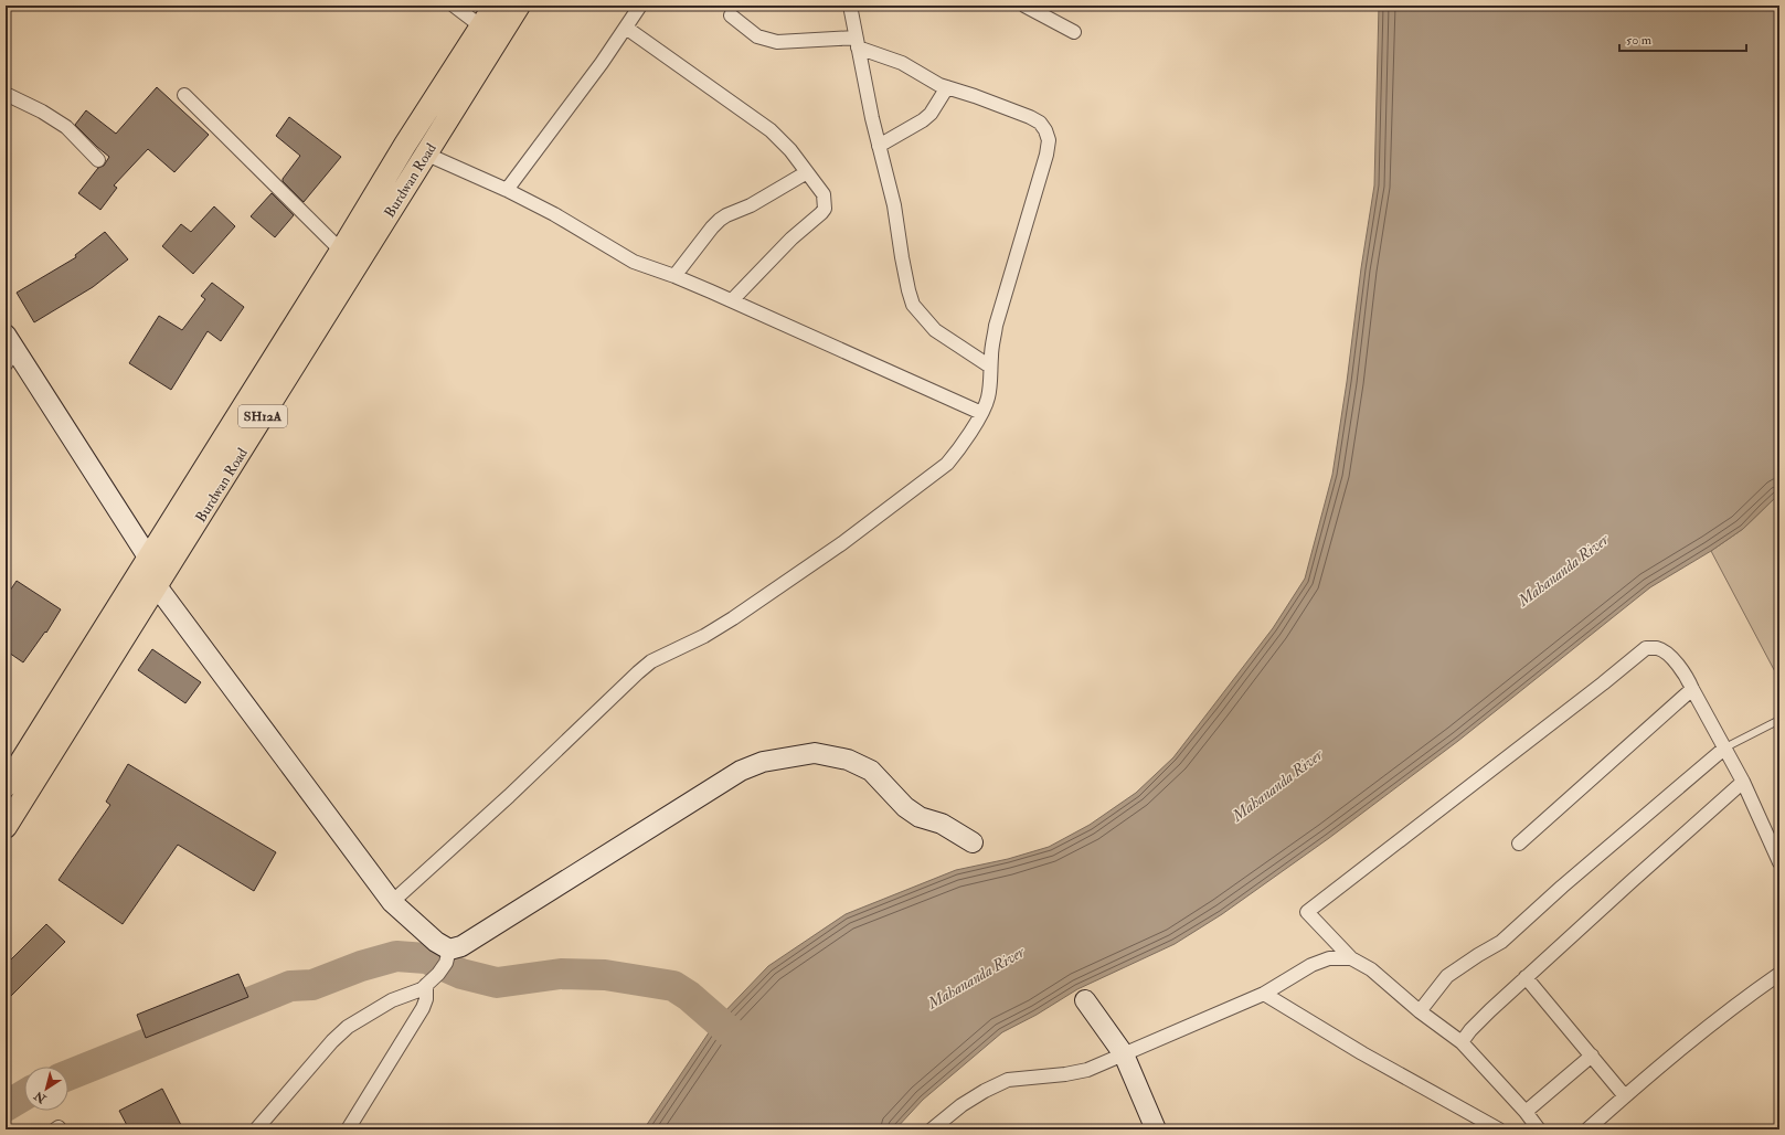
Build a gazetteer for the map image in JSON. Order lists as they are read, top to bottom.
{
  "streets": {
    "main road": ["Burdwan Road", "SH12A"]
  },
  "water": ["Mahananda River"],
  "scale_bar": "50 m",
  "north": "bottom left"
}
